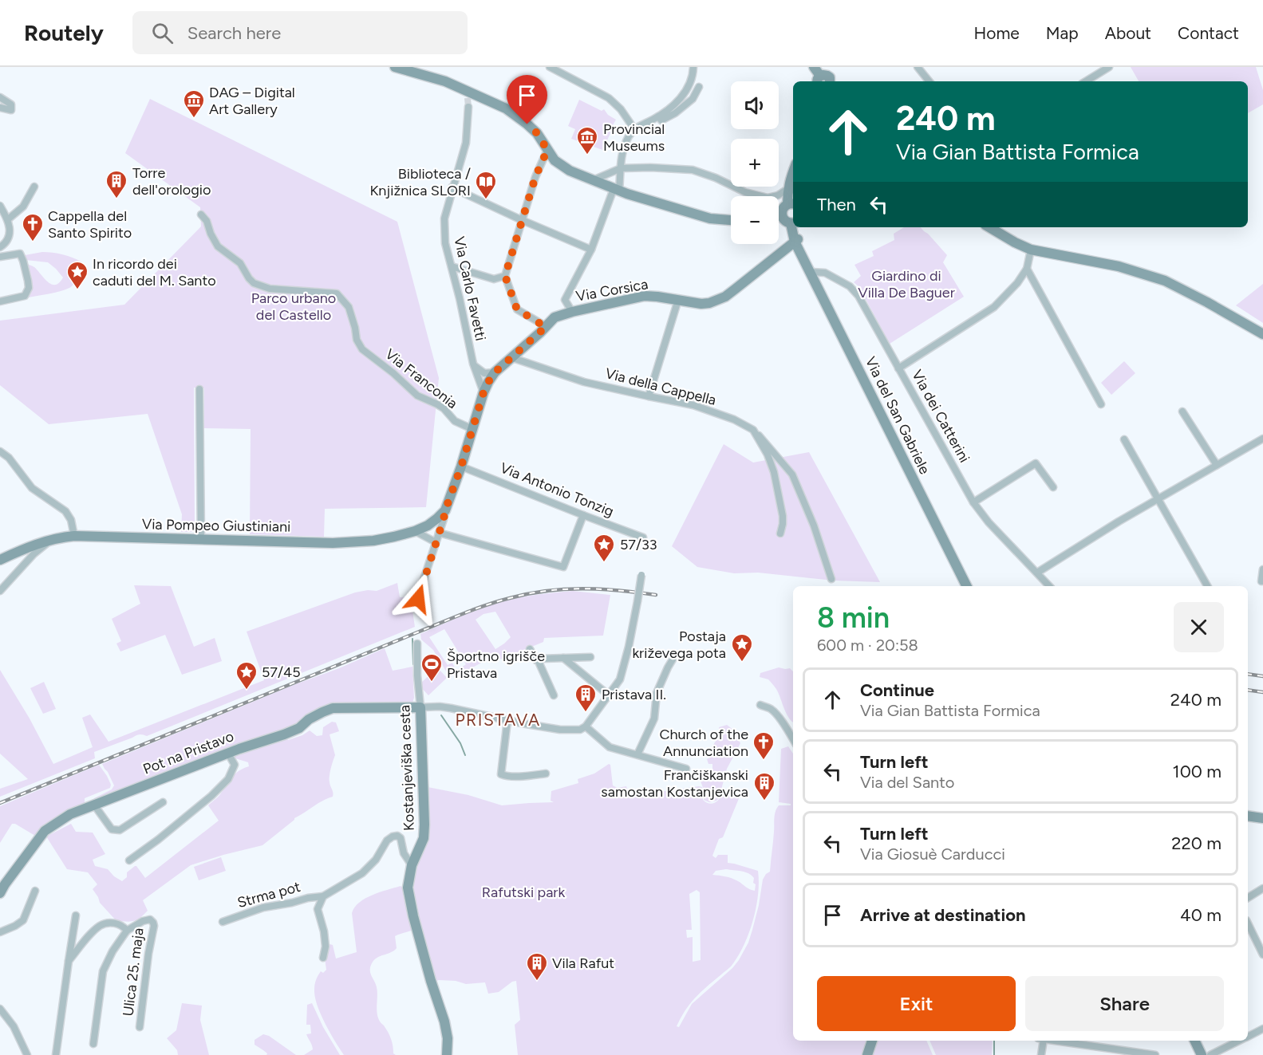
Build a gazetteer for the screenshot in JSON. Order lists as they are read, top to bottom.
{
  "streets": {
    "main road": [
      "Via Corsica",
      "Via del San Gabriele",
      "Via Pompeo Giustiniani",
      "Pot na Pristavo",
      "Kostanjeviška cesta"
    ],
    "street": [
      "Via Carlo Favetti",
      "Via Franconia",
      "Via della Cappella",
      "Via dei Catterini",
      "Via Antonio Tonzig",
      "Strma pot",
      "Ulica 25. maja"
    ]
  },
  "crossings": [
    ["Via Corsica", "Via del San Gabriele"],
    ["Via del San Gabriele", "Via dei Catterini"],
    ["Pot na Pristavo", "Kostanjeviška cesta"],
    ["Kostanjeviška cesta", "Strma pot"]
  ],
  "districts": ["PRISTAVA"],
  "parks": ["Giardino di Villa De Baguer", "Parco urbano del Castello", "Rafutski park"],
  "places": {
    "museum": ["DAG – Digital Art Gallery", "Provincial Museums"],
    "building": [
      "Torre dell'orologio",
      "Pristava II.",
      "Frančiškanski samostan Kostanjevica",
      "Vila Rafut"
    ],
    "library": ["Biblioteca / Knjižnica SLORI"],
    "church": ["Cappella del Santo Spirito", "Church of the Annunciation"],
    "place": [
      "In ricordo dei caduti del M. Santo",
      "57/33",
      "Postaja križevega pota",
      "57/45"
    ],
    "sports": ["Športno igrišče Pristava"]
  },
  "page": {
    "header": "Routely",
    "search": "Search here",
    "nav": [
      "Home",
      "Map",
      "About",
      "Contact"
    ],
    "map_buttons": ["+", "−"],
    "turn": ["240 m", "Via Gian Battista Formica"],
    "then": "Then",
    "heading": ["8 min", "600 m · 20:58"],
    "list": [
      {
        "name": "Continue",
        "note": "Via Gian Battista Formica",
        "value": "240 m"
      },
      {
        "name": "Turn left",
        "note": "Via del Santo",
        "value": "100 m"
      },
      {
        "name": "Turn left",
        "note": "Via Giosuè Carducci",
        "value": "220 m"
      },
      {
        "name": "Arrive at destination",
        "value": "40 m"
      }
    ],
    "buttons": ["Exit", "Share"]
  }
}
